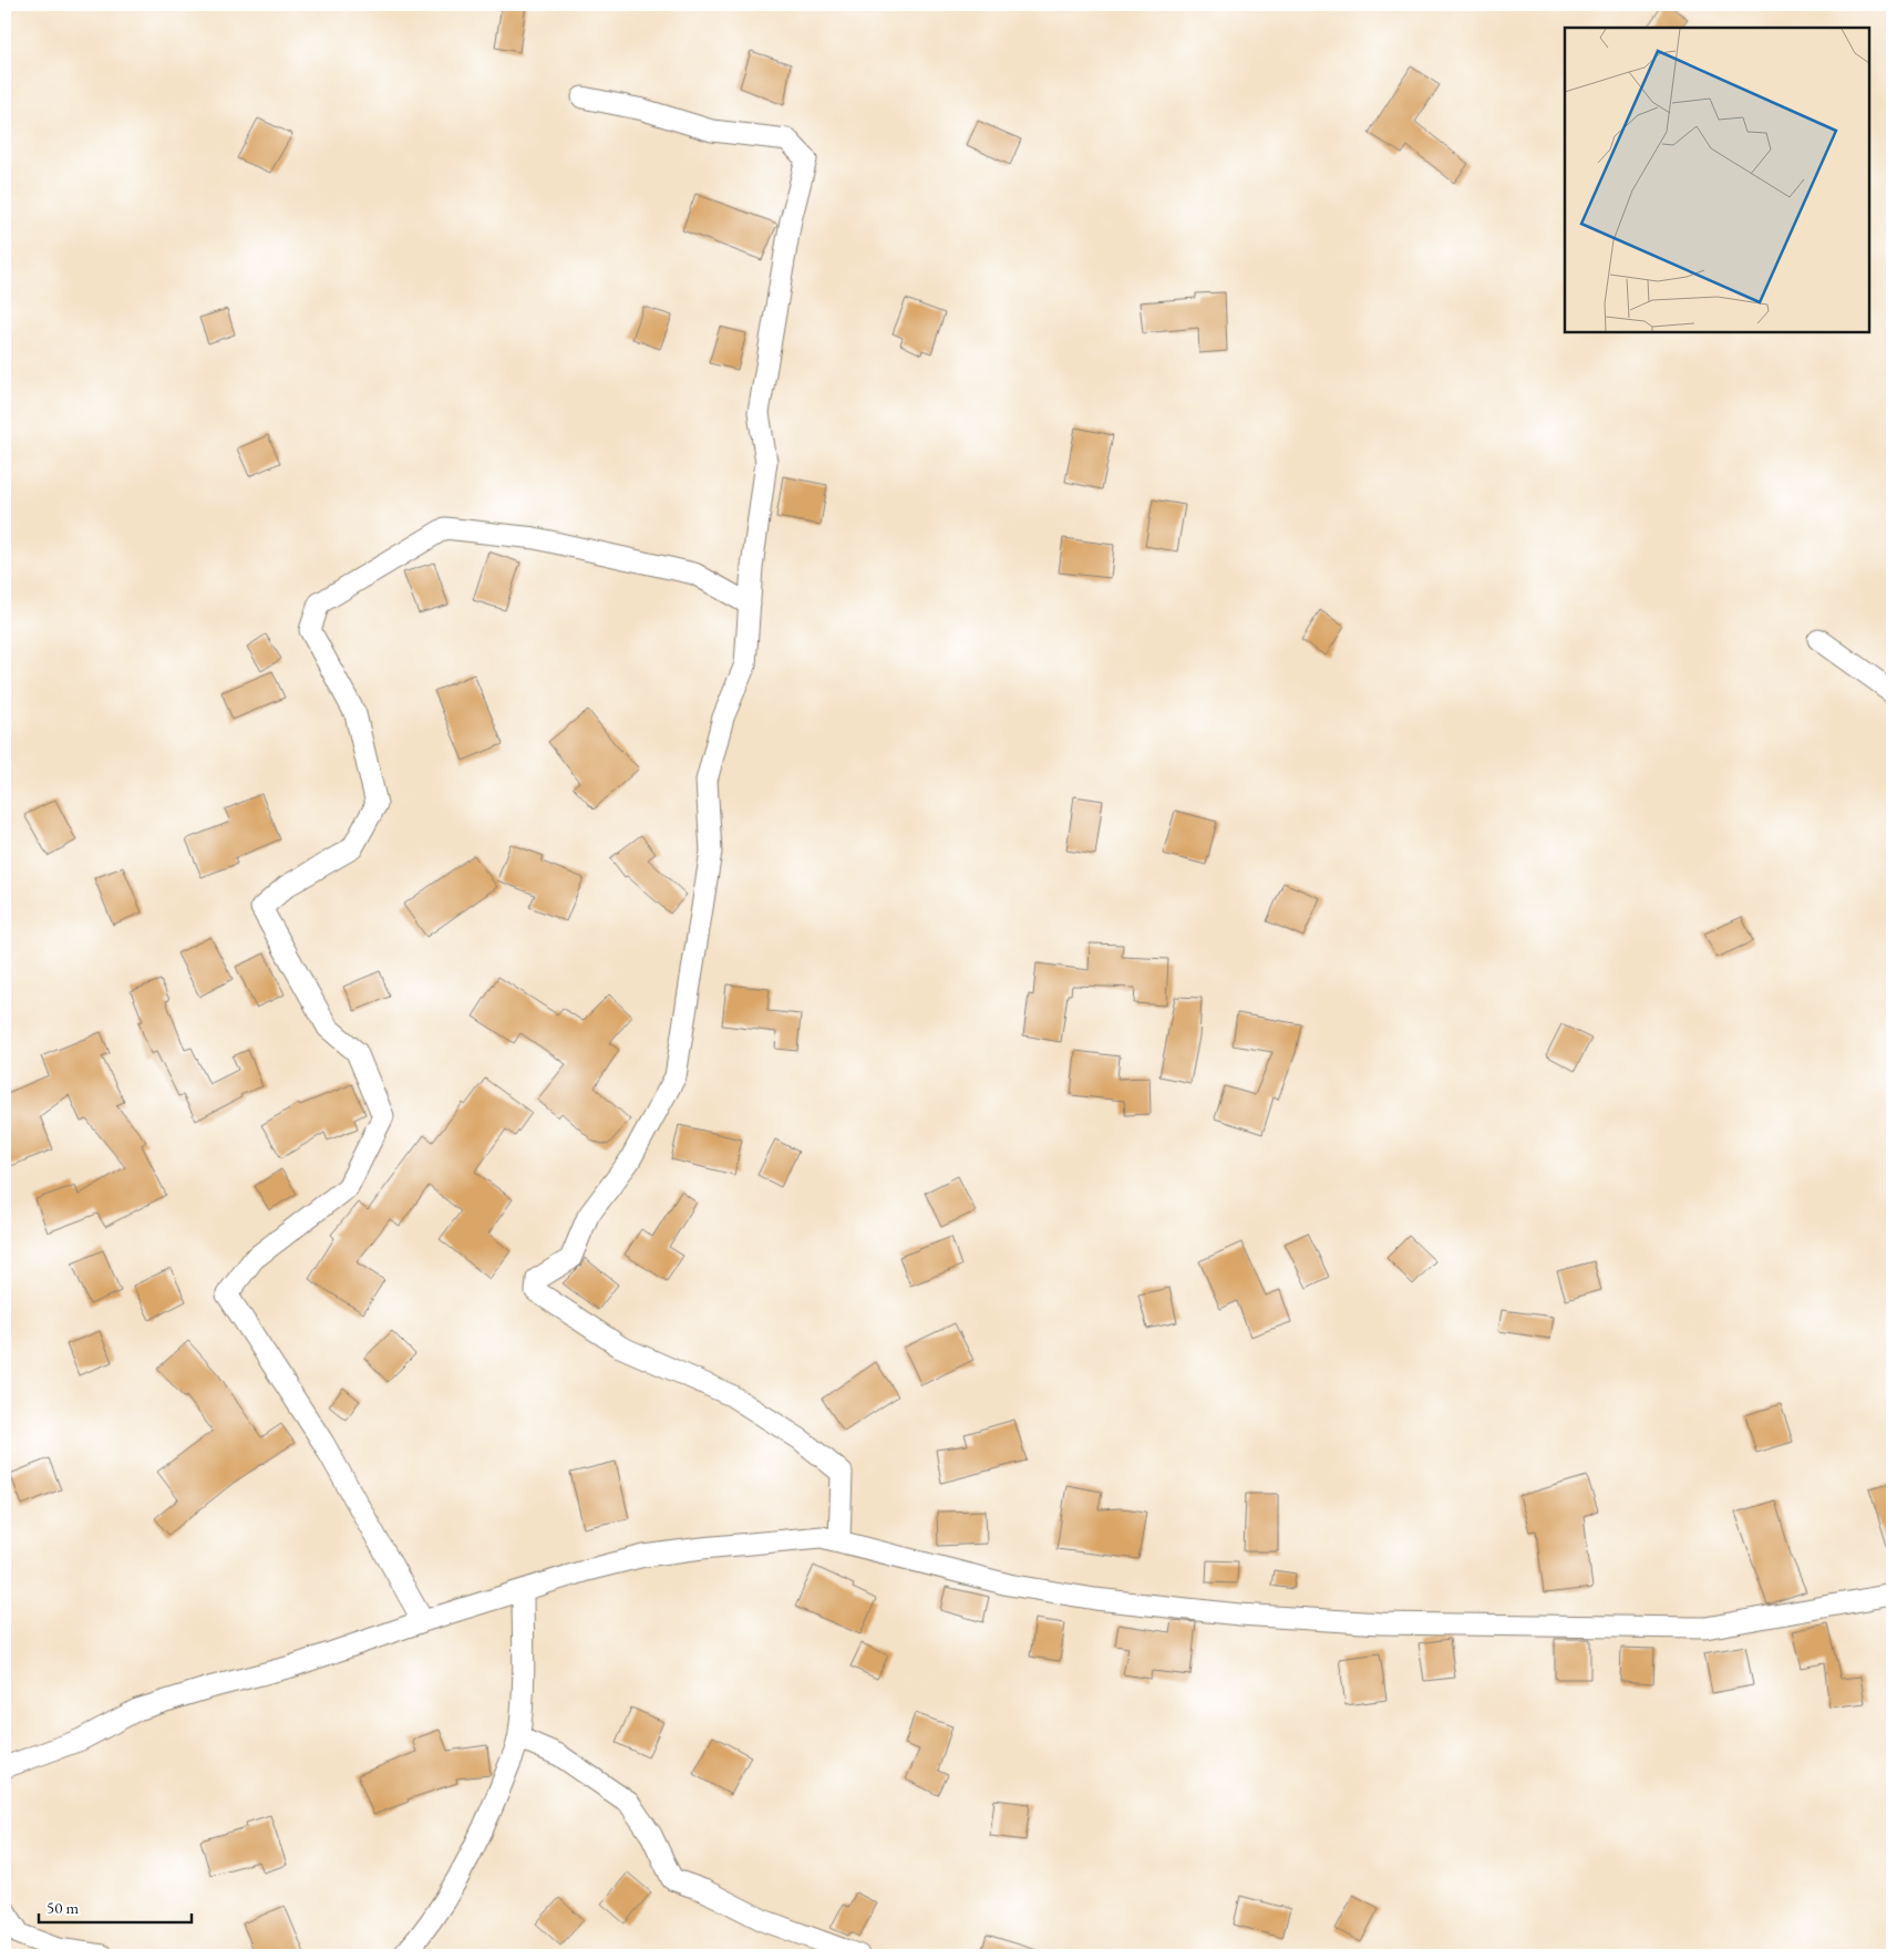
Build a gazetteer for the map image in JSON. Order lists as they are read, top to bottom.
{
  "scale_bar": "50 m"
}
